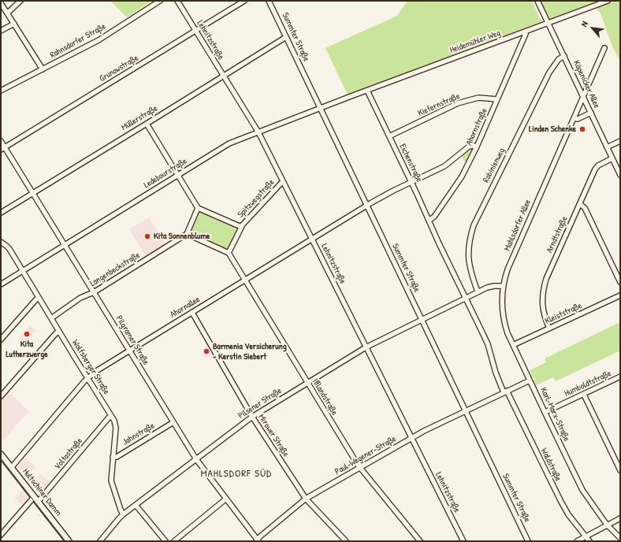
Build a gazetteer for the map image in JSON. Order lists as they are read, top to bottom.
{
  "streets": {
    "main road": ["Hultschiner Damm"],
    "street": [
      "Summter Straße",
      "Lehnitzstraße",
      "Rahnsdorfer Straße",
      "Heidemühler Weg",
      "Grunowstraße",
      "Köpenicker Allee",
      "Kiefernstraße",
      "Müllerstraße",
      "Ahornstraße",
      "Eichenstraße",
      "Robinienweg",
      "Ledebourstraße",
      "Spitzwegstraße",
      "Mahlsdorfer Allee",
      "Arndtstraße",
      "Langenbeckstraße",
      "Ahornallee",
      "Kleiststraße",
      "Pilgramer Straße",
      "Wolfsberger Straße",
      "Humboldtstraße",
      "Ifflandstraße",
      "Pilsener Straße",
      "Karl-Marx-Straße",
      "Jahnstraße",
      "Mirower Straße",
      "Voltastraße",
      "Paul-Wegener-Straße",
      "Waldstraße"
    ]
  },
  "crossings": [
    ["Summter Straße", "Müllerstraße"],
    ["Summter Straße", "Ledebourstraße"],
    ["Summter Straße", "Ahornallee"],
    ["Summter Straße", "Pilsener Straße"],
    ["Summter Straße", "Paul-Wegener-Straße"],
    ["Lehnitzstraße", "Grunowstraße"],
    ["Lehnitzstraße", "Müllerstraße"],
    ["Lehnitzstraße", "Ledebourstraße"],
    ["Lehnitzstraße", "Spitzwegstraße"],
    ["Lehnitzstraße", "Ahornallee"],
    ["Lehnitzstraße", "Pilsener Straße"],
    ["Lehnitzstraße", "Paul-Wegener-Straße"],
    ["Heidemühler Weg", "Köpenicker Allee"],
    ["Heidemühler Weg", "Ahornstraße"],
    ["Heidemühler Weg", "Eichenstraße"],
    ["Heidemühler Weg", "Ledebourstraße"],
    ["Grunowstraße", "Pilgramer Straße"],
    ["Köpenicker Allee", "Robinienweg"],
    ["Köpenicker Allee", "Mahlsdorfer Allee"],
    ["Köpenicker Allee", "Arndtstraße"],
    ["Kiefernstraße", "Ahornstraße"],
    ["Kiefernstraße", "Eichenstraße"],
    ["Müllerstraße", "Pilgramer Straße"],
    ["Ahornstraße", "Eichenstraße"],
    ["Ahornstraße", "Ahornallee"],
    ["Eichenstraße", "Ahornallee"],
    ["Eichenstraße", "Waldstraße"],
    ["Ledebourstraße", "Pilgramer Straße"],
    ["Ledebourstraße", "Wolfsberger Straße"],
    ["Spitzwegstraße", "Ifflandstraße"],
    ["Mahlsdorfer Allee", "Karl-Marx-Straße"],
    ["Arndtstraße", "Kleiststraße"],
    ["Langenbeckstraße", "Pilgramer Straße"],
    ["Langenbeckstraße", "Wolfsberger Straße"],
    ["Ahornallee", "Pilgramer Straße"],
    ["Ahornallee", "Wolfsberger Straße"],
    ["Ahornallee", "Ifflandstraße"],
    ["Ahornallee", "Mirower Straße"],
    ["Ahornallee", "Hultschiner Damm"],
    ["Kleiststraße", "Karl-Marx-Straße"],
    ["Pilgramer Straße", "Pilsener Straße"],
    ["Pilgramer Straße", "Jahnstraße"],
    ["Pilgramer Straße", "Paul-Wegener-Straße"],
    ["Wolfsberger Straße", "Pilsener Straße"],
    ["Wolfsberger Straße", "Jahnstraße"],
    ["Wolfsberger Straße", "Voltastraße"],
    ["Humboldtstraße", "Karl-Marx-Straße"],
    ["Ifflandstraße", "Pilsener Straße"],
    ["Ifflandstraße", "Paul-Wegener-Straße"],
    ["Pilsener Straße", "Mirower Straße"],
    ["Pilsener Straße", "Waldstraße"],
    ["Karl-Marx-Straße", "Paul-Wegener-Straße"],
    ["Mirower Straße", "Paul-Wegener-Straße"],
    ["Voltastraße", "Hultschiner Damm"],
    ["Paul-Wegener-Straße", "Waldstraße"]
  ],
  "districts": ["MAHLSDORF SÜD"],
  "places": [
    "Linden Schenke",
    "Kita Sonnenblume",
    "Kita Lutherzwerge",
    "Barmenia Versicherung - Kerstin Siebert"
  ],
  "north": "top left"
}
